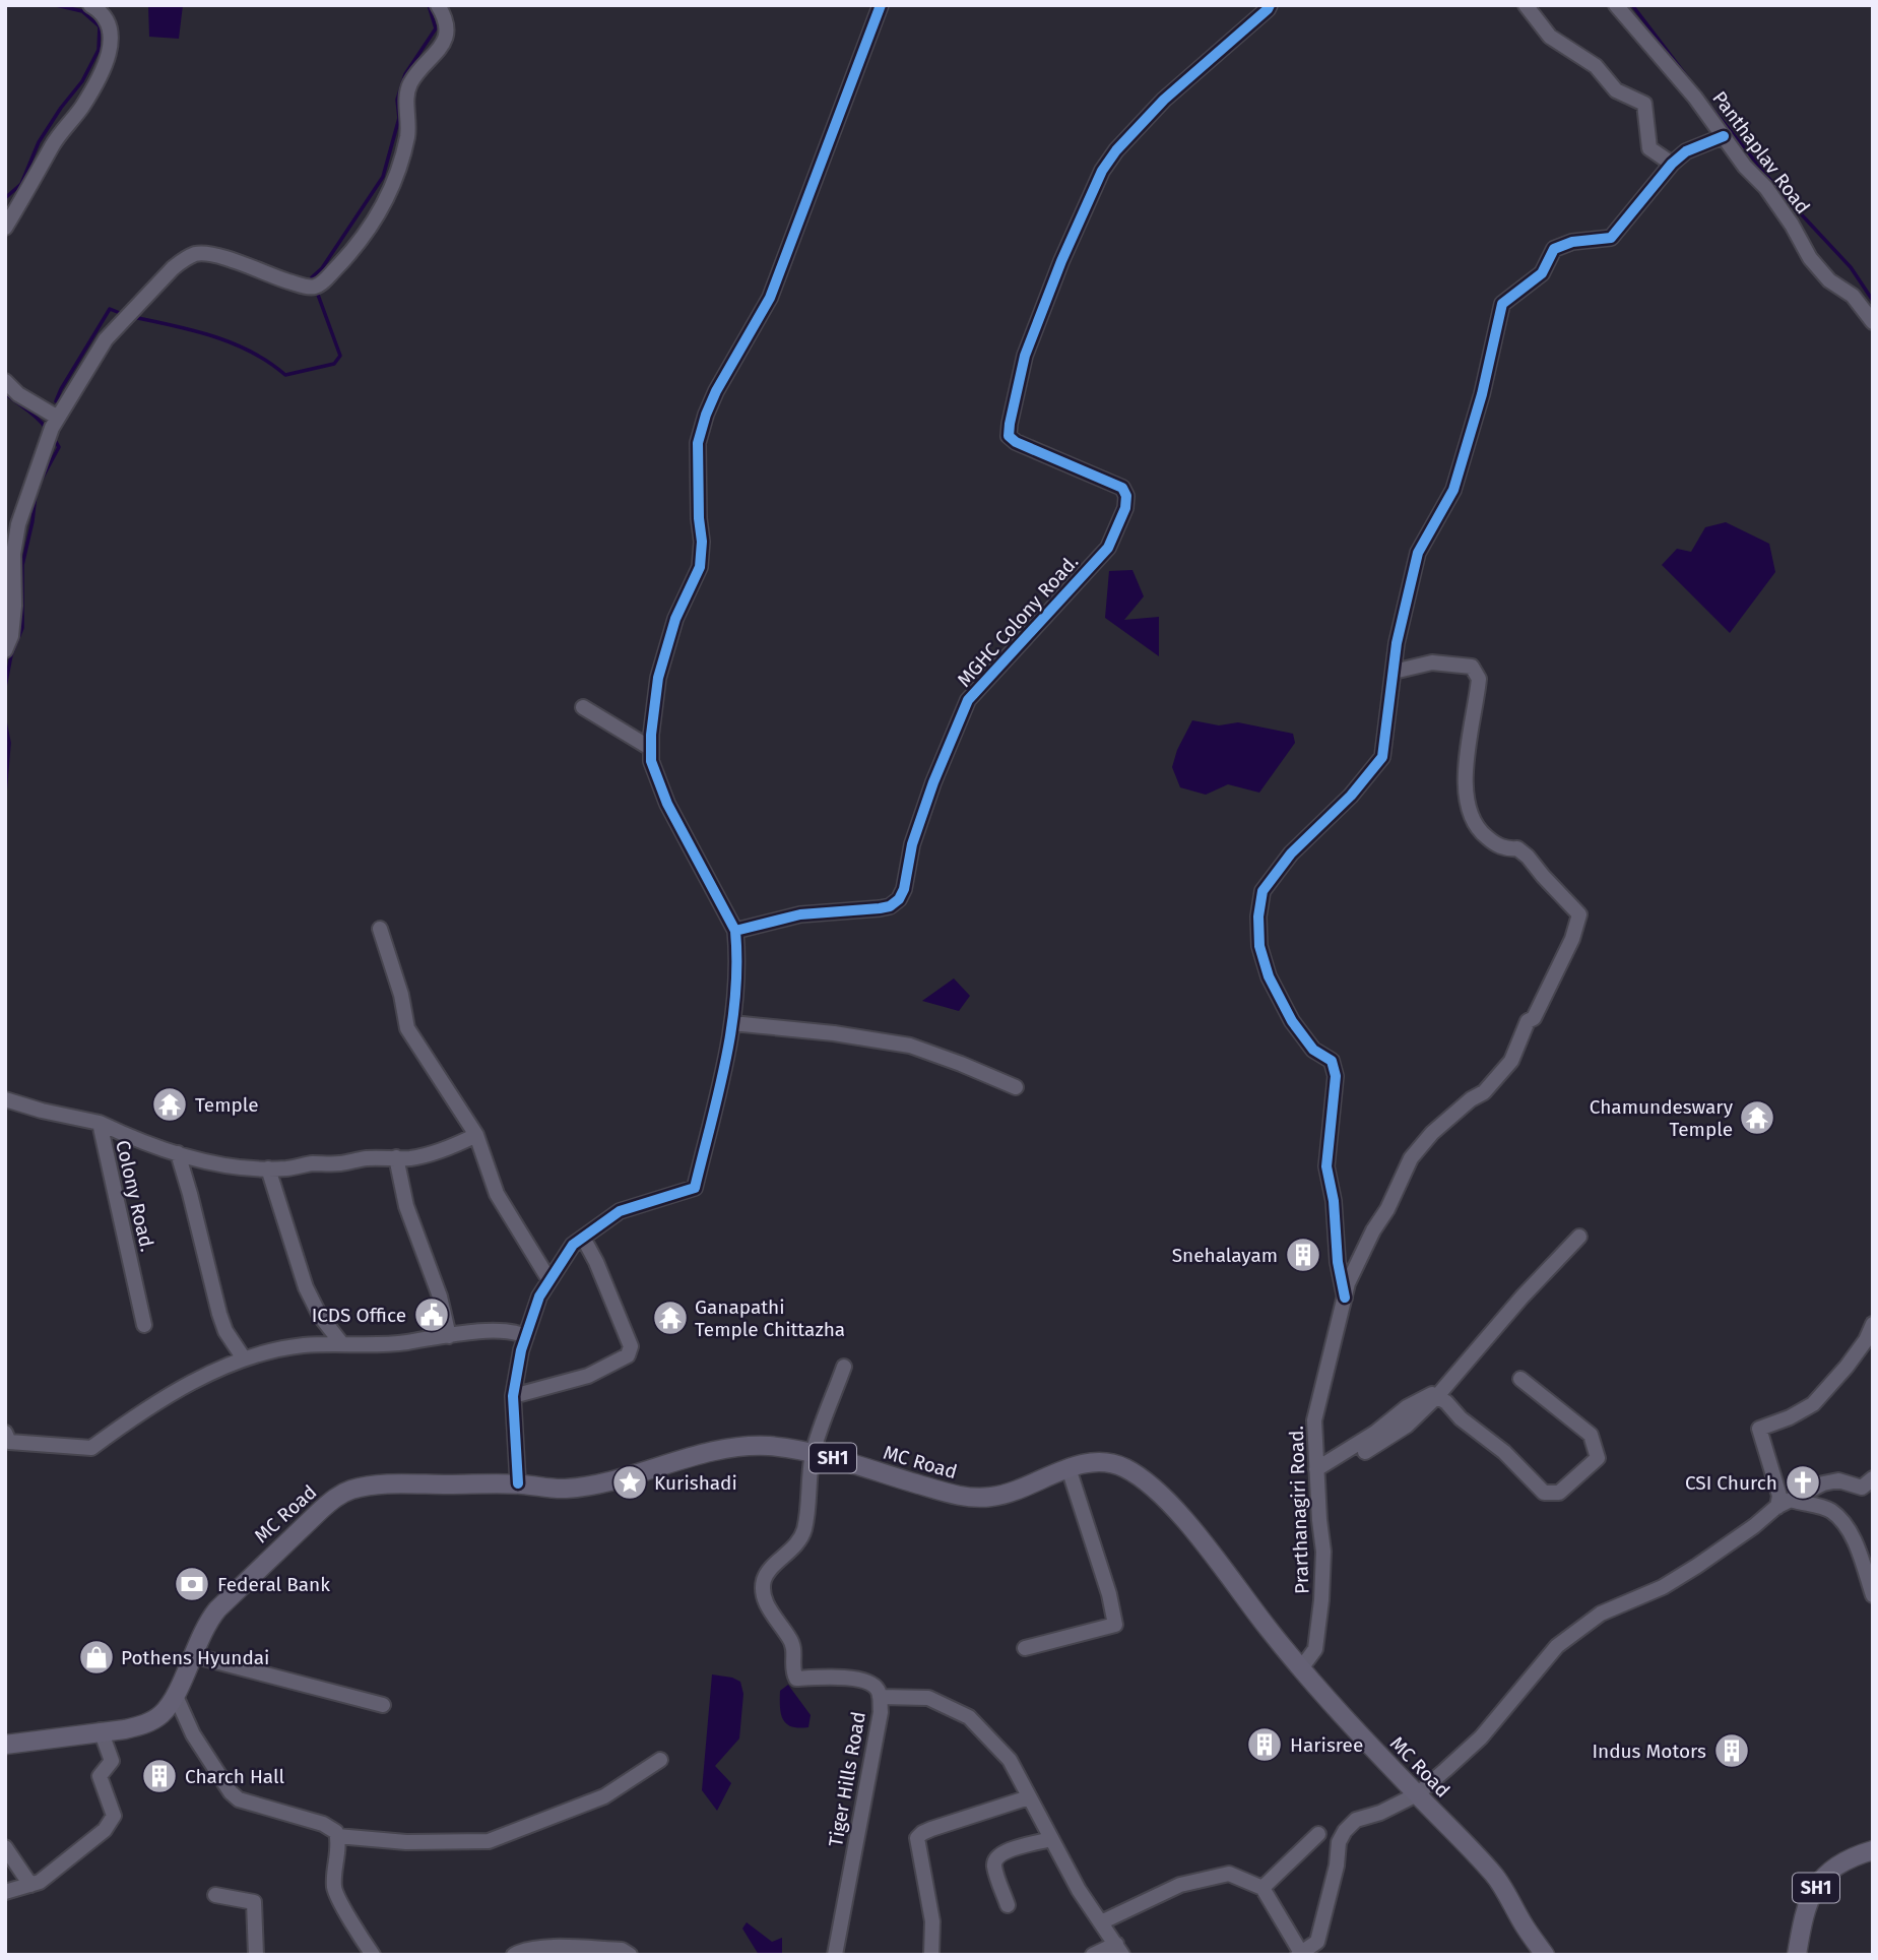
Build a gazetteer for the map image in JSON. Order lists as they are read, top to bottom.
{
  "streets": {
    "main road": ["SH1", "MC Road"],
    "street": [
      "Panthaplav Road",
      "MGHC Colony Road.",
      "Colony Road.",
      "Prarthanagiri Road.",
      "Tiger Hills Road"
    ]
  },
  "crossings": [
    ["MC Road", "Prarthanagiri Road."],
    ["MC Road", "Tiger Hills Road"]
  ],
  "places": {
    "temple": ["Temple", "Chamundeswary Temple", "Ganapathi Temple Chittazha"],
    "building": [
      "Snehalayam",
      "Harisree",
      "Indus Motors",
      "Charch Hall"
    ],
    "public building": ["ICDS Office"],
    "place": ["Kurishadi"],
    "church": ["CSI Church"],
    "bank": ["Federal Bank"],
    "shop": ["Pothens Hyundai"]
  }
}
